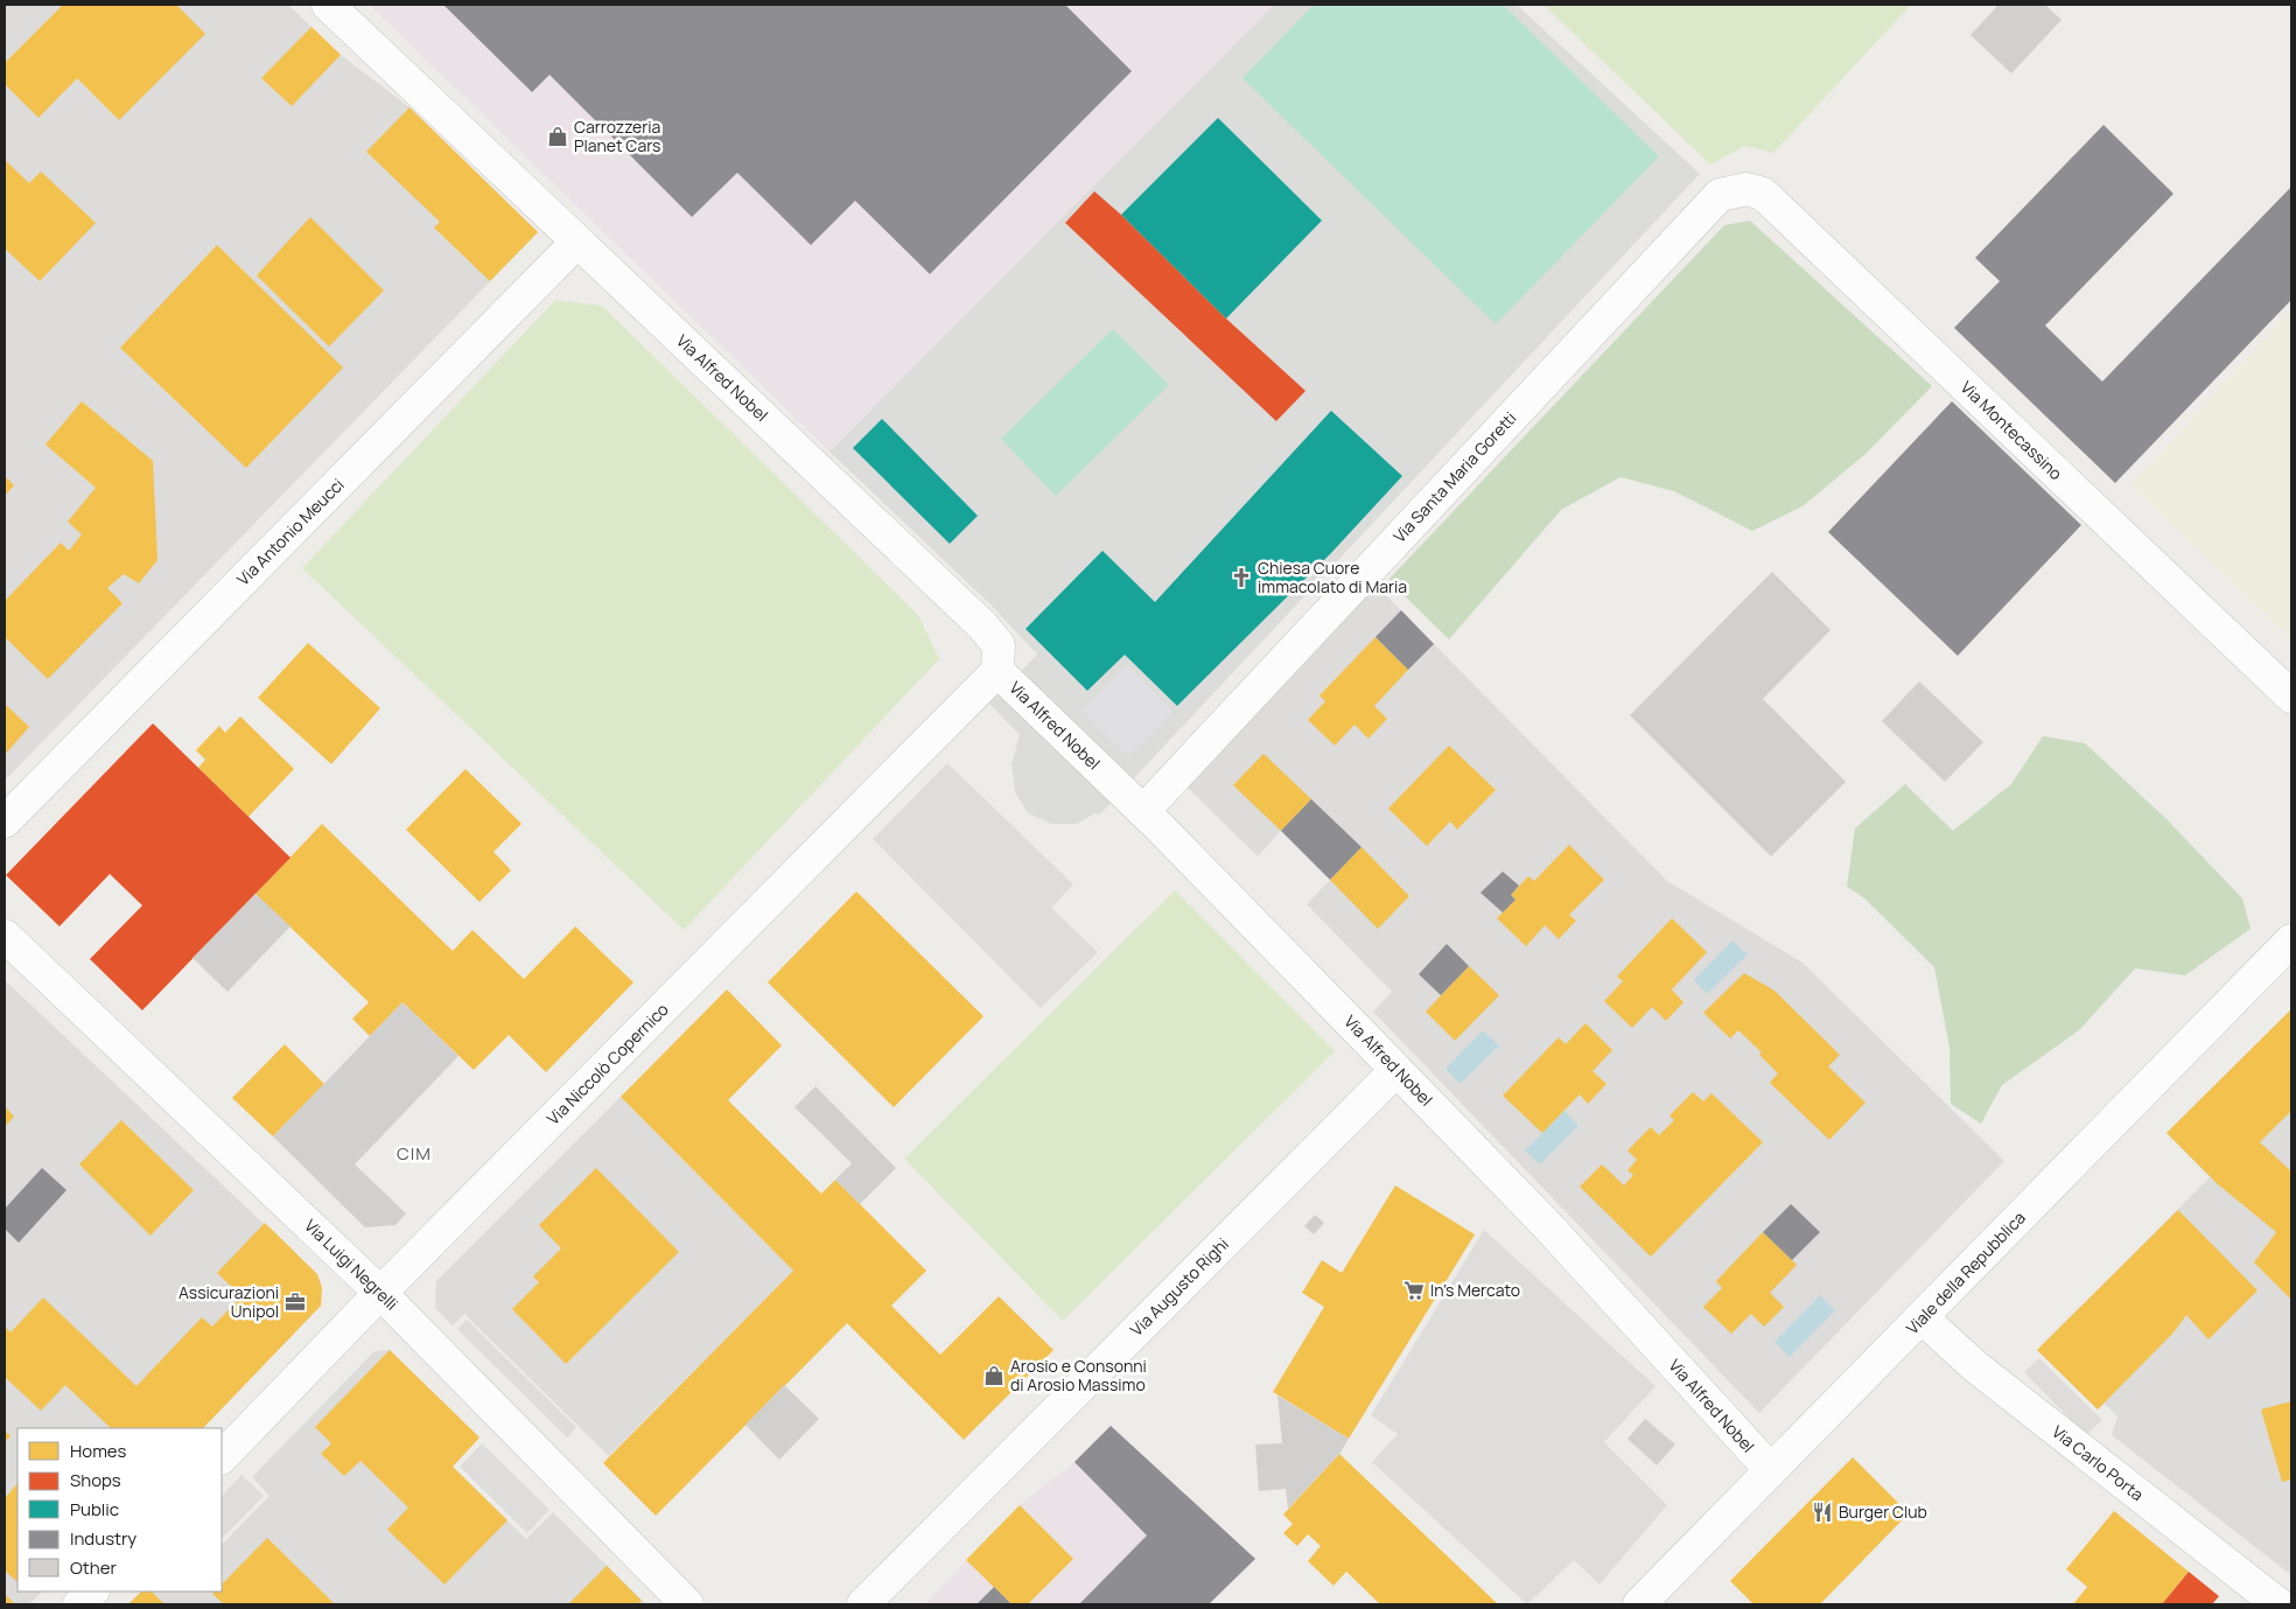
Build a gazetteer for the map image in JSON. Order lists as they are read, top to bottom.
{
  "streets": {
    "street": [
      "Via Alfred Nobel",
      "Via Montecassino",
      "Via Santa Maria Goretti",
      "Via Antonio Meucci",
      "Via Niccolò Copernico",
      "Via Luigi Negrelli",
      "Viale della Repubblica",
      "Via Augusto Righi",
      "Via Carlo Porta"
    ]
  },
  "crossings": [
    ["Via Alfred Nobel", "Via Santa Maria Goretti"],
    ["Via Alfred Nobel", "Via Antonio Meucci"],
    ["Via Alfred Nobel", "Via Niccolò Copernico"],
    ["Via Alfred Nobel", "Viale della Repubblica"],
    ["Via Alfred Nobel", "Via Augusto Righi"],
    ["Via Montecassino", "Via Santa Maria Goretti"],
    ["Via Niccolò Copernico", "Via Luigi Negrelli"],
    ["Viale della Repubblica", "Via Carlo Porta"]
  ],
  "districts": ["CIM"],
  "places": {
    "shop": ["Carrozzeria Planet Cars", "Arosio e Consonni di Arosio Massimo"],
    "church": ["Chiesa Cuore immacolato di Maria"],
    "supermarket": ["In's Mercato"],
    "office": ["Assicurazioni Unipol"],
    "restaurant": ["Burger Club"]
  },
  "legend": [
    "Homes",
    "Shops",
    "Public",
    "Industry",
    "Other"
  ]
}
